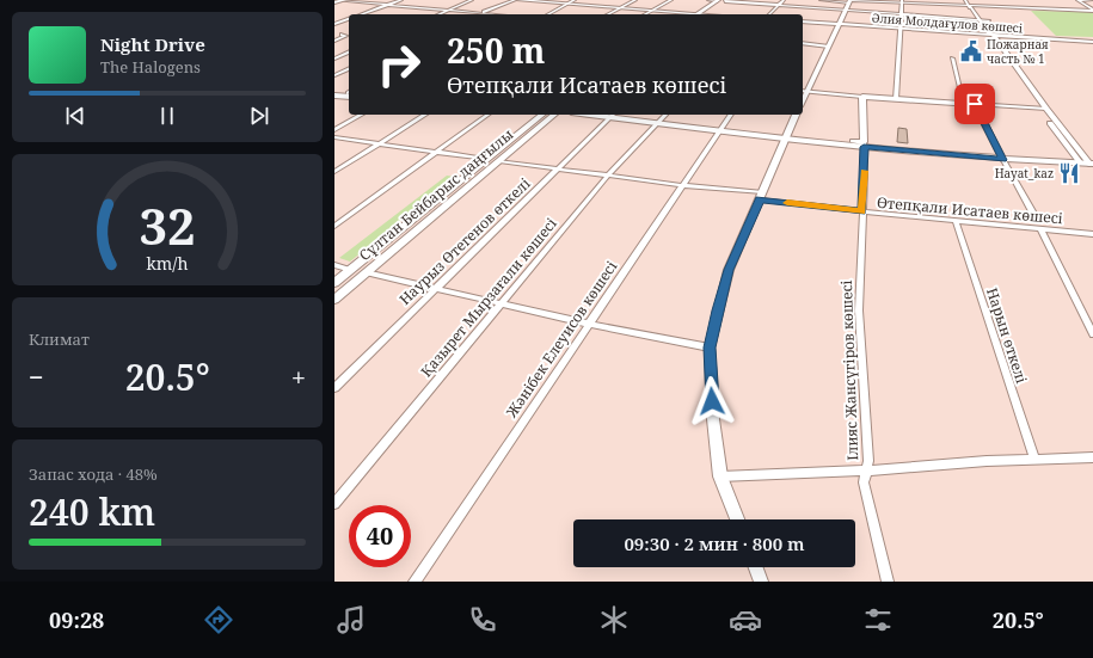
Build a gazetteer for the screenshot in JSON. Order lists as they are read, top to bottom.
{
  "streets": {
    "main road": ["Сұлтан Бейбарыс даңғылы", "Ілияс Жансүгіров көшесі"],
    "street": [
      "Әлия Молдағұлов көшесі",
      "Өтепқали Исатаев көшесі",
      "Наурыз Өтегенов өткелі",
      "Қазырет Мырзағали көшесі",
      "Нарын өткелі",
      "Жәнібек Елеуисов көшесі"
    ]
  },
  "crossings": [
    ["Сұлтан Бейбарыс даңғылы", "Өтепқали Исатаев көшесі"],
    ["Өтепқали Исатаев көшесі", "Наурыз Өтегенов өткелі"],
    ["Өтепқали Исатаев көшесі", "Қазырет Мырзағали көшесі"],
    ["Өтепқали Исатаев көшесі", "Нарын өткелі"],
    ["Өтепқали Исатаев көшесі", "Жәнібек Елеуисов көшесі"],
    ["Өтепқали Исатаев көшесі", "Ілияс Жансүгіров көшесі"]
  ],
  "places": {
    "public building": ["Пожарная часть № 1"],
    "restaurant": ["Hayat_kaz"]
  },
  "page": {
    "turn": ["250 m", "Өтепқали Исатаев көшесі"],
    "song": ["Night Drive", "The Halogens"],
    "tile": [
      "Климат",
      ["Запас хода · 48%", "240 km"]
    ],
    "heat": ["−", "20.5°", "+"],
    "limit": "40",
    "trip": "09:30 · 2 мин · 800 m",
    "tabs": ["09:28", "20.5°"],
    "gauge": ["32", "km/h"]
  }
}
